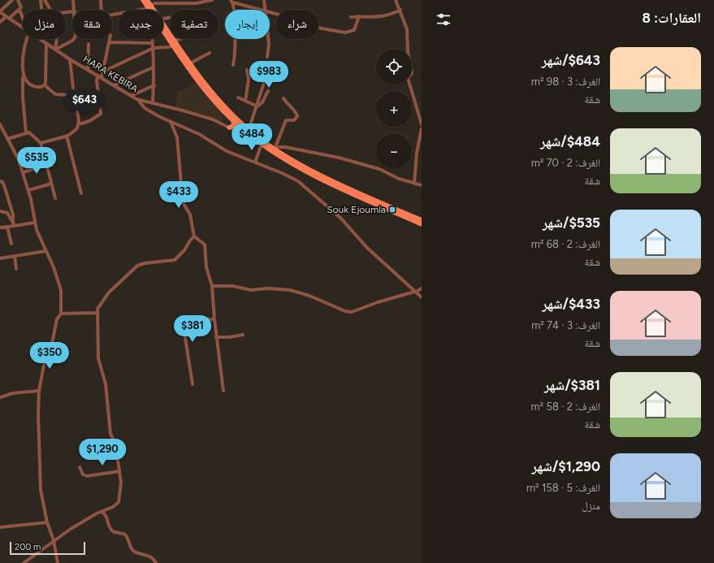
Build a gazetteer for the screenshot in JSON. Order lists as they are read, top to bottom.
{
  "streets": {
    "street": ["HARA KEBIRA"]
  },
  "places": {
    "transit": ["Souk Ejoumla"]
  },
  "scale_bar": "200 m",
  "page": {
    "heading": "العقارات: 8",
    "chip": [
      "شراء",
      "إيجار",
      "تصفية",
      "جديد",
      "شقة",
      "منزل"
    ],
    "list": [
      {
        "name": "$643/شهر",
        "note": "الغرف: 3 · 98 m² · شقة"
      },
      {
        "name": "$484/شهر",
        "note": "الغرف: 2 · 70 m² · شقة"
      },
      {
        "name": "$535/شهر",
        "note": "الغرف: 2 · 68 m² · شقة"
      },
      {
        "name": "$433/شهر",
        "note": "الغرف: 3 · 74 m² · شقة"
      },
      {
        "name": "$381/شهر",
        "note": "الغرف: 2 · 58 m² · شقة"
      },
      {
        "name": "$1,290/شهر",
        "note": "الغرف: 5 · 158 m² · منزل"
      }
    ],
    "map_buttons": ["+", "−"],
    "price": [
      "$983",
      "$643",
      "$484",
      "$535",
      "$433",
      "$381",
      "$350",
      "$1,290"
    ],
    "scale": "200 m"
  }
}
